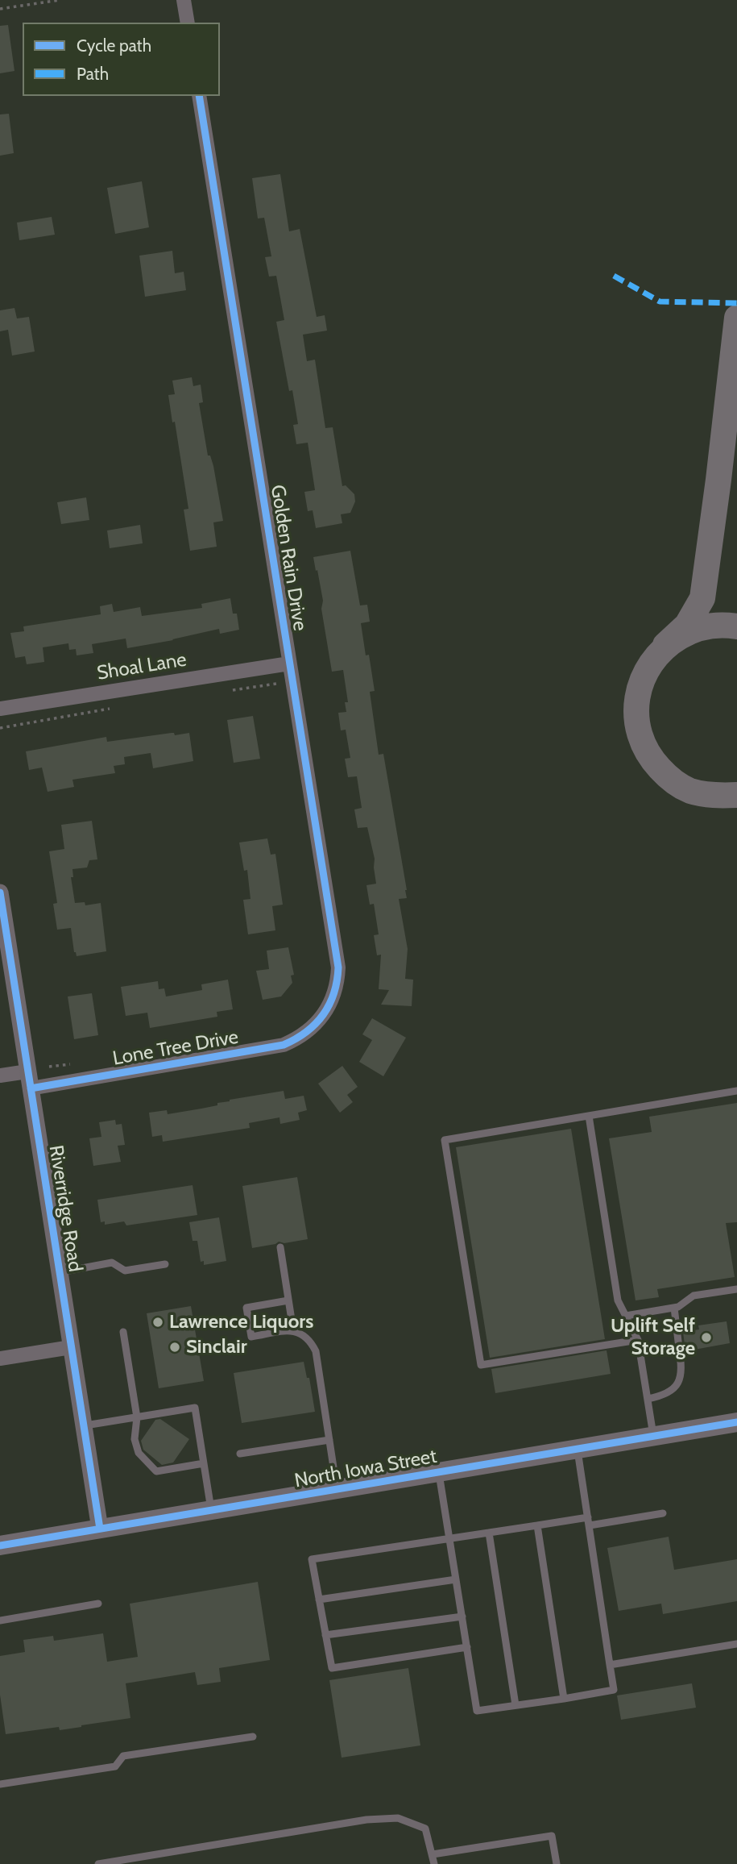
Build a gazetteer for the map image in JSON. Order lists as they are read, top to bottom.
{
  "streets": {
    "main road": ["North Iowa Street"],
    "street": [
      "Golden Rain Drive",
      "Shoal Lane",
      "Lone Tree Drive",
      "Riverridge Road"
    ]
  },
  "crossings": [
    ["Golden Rain Drive", "Shoal Lane"],
    ["Golden Rain Drive", "Lone Tree Drive"],
    ["Lone Tree Drive", "Riverridge Road"],
    ["Riverridge Road", "North Iowa Street"]
  ],
  "places": ["Lawrence Liquors", "Uplift Self Storage", "Sinclair"],
  "legend": ["Cycle path", "Path"]
}
